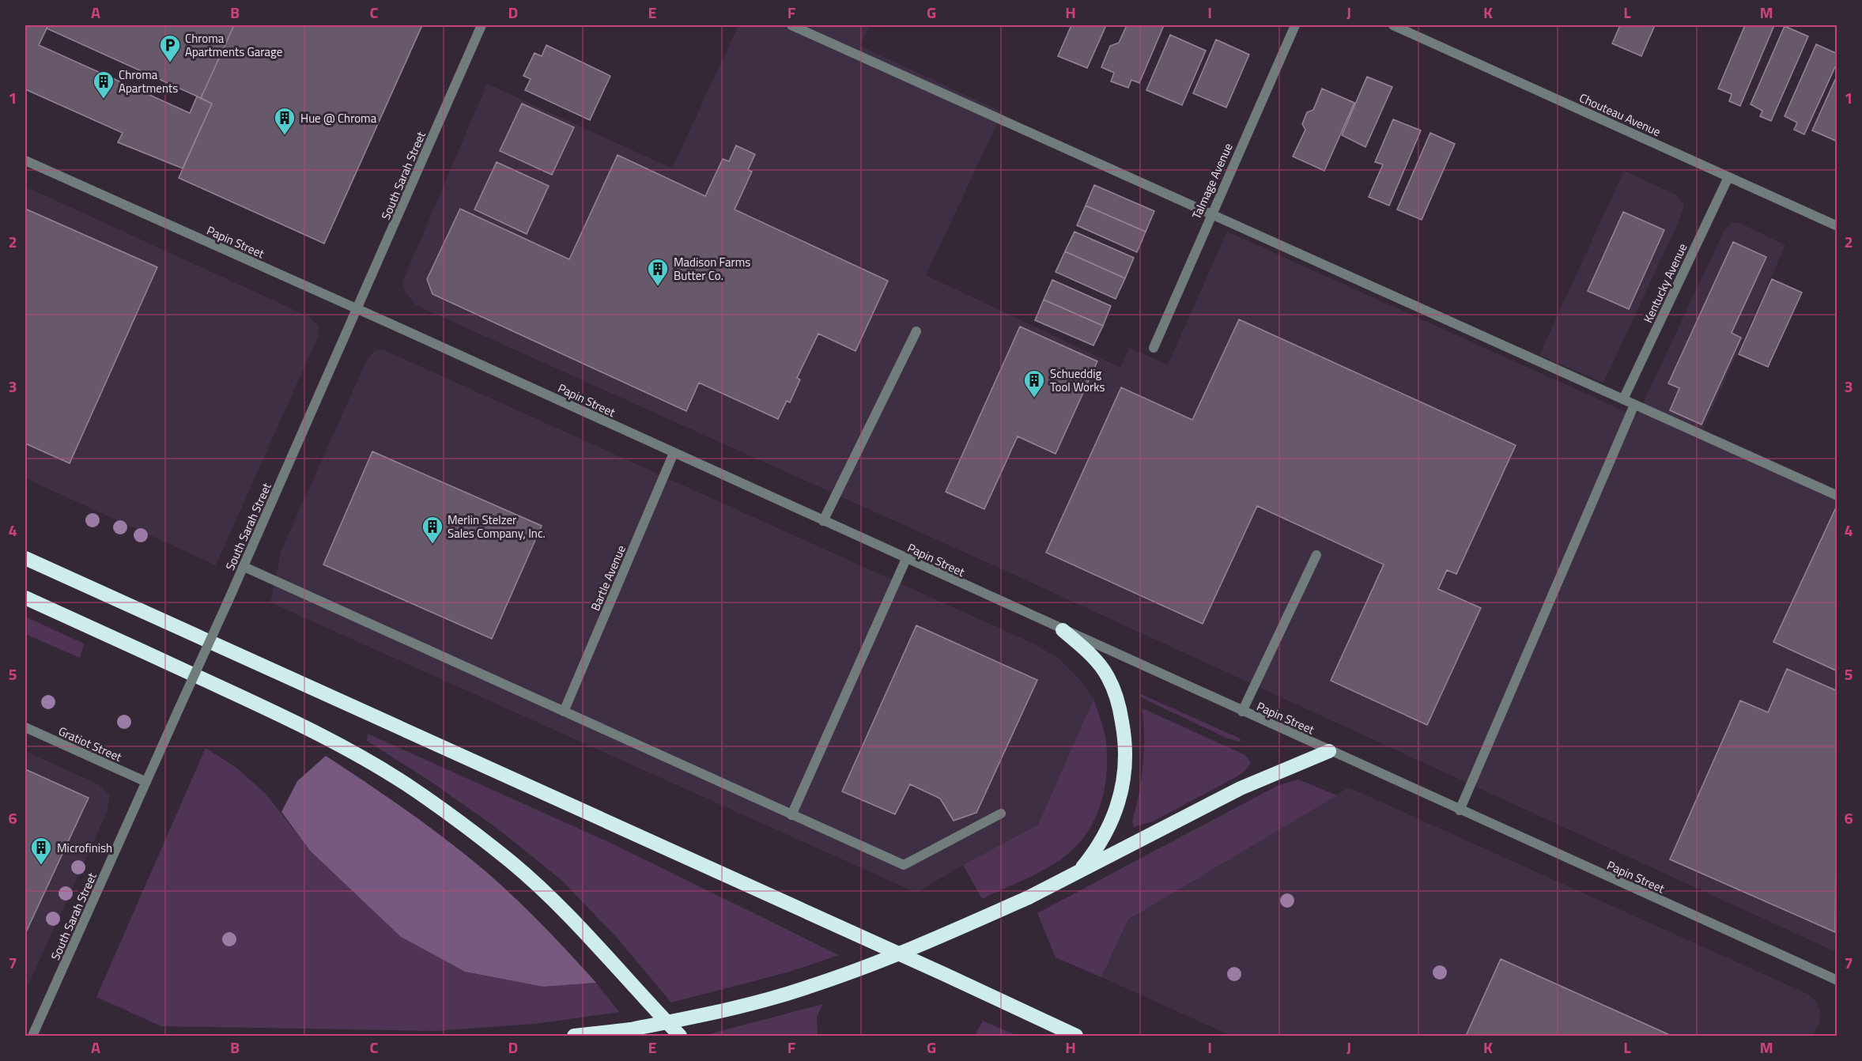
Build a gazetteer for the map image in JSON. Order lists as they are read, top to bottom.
{
  "streets": {
    "street": [
      "Chouteau Avenue",
      "South Sarah Street",
      "Talmage Avenue",
      "Papin Street",
      "Kentucky Avenue",
      "Bartle Avenue",
      "Gratiot Street"
    ]
  },
  "crossings": [
    ["Chouteau Avenue", "Kentucky Avenue"],
    ["South Sarah Street", "Papin Street"],
    ["South Sarah Street", "Gratiot Street"],
    ["Papin Street", "Bartle Avenue"]
  ],
  "places": {
    "parking": ["Chroma Apartments Garage"],
    "building": [
      "Chroma Apartments",
      "Hue @ Chroma",
      "Madison Farms Butter Co.",
      "Schueddig Tool Works",
      "Merlin Stelzer Sales Company, Inc.",
      "Microfinish"
    ]
  },
  "grid": {
    "columns": [
      "A",
      "B",
      "C",
      "D",
      "E",
      "F",
      "G",
      "H",
      "I",
      "J",
      "K",
      "L",
      "M"
    ],
    "rows": [
      "1",
      "2",
      "3",
      "4",
      "5",
      "6",
      "7"
    ]
  }
}
